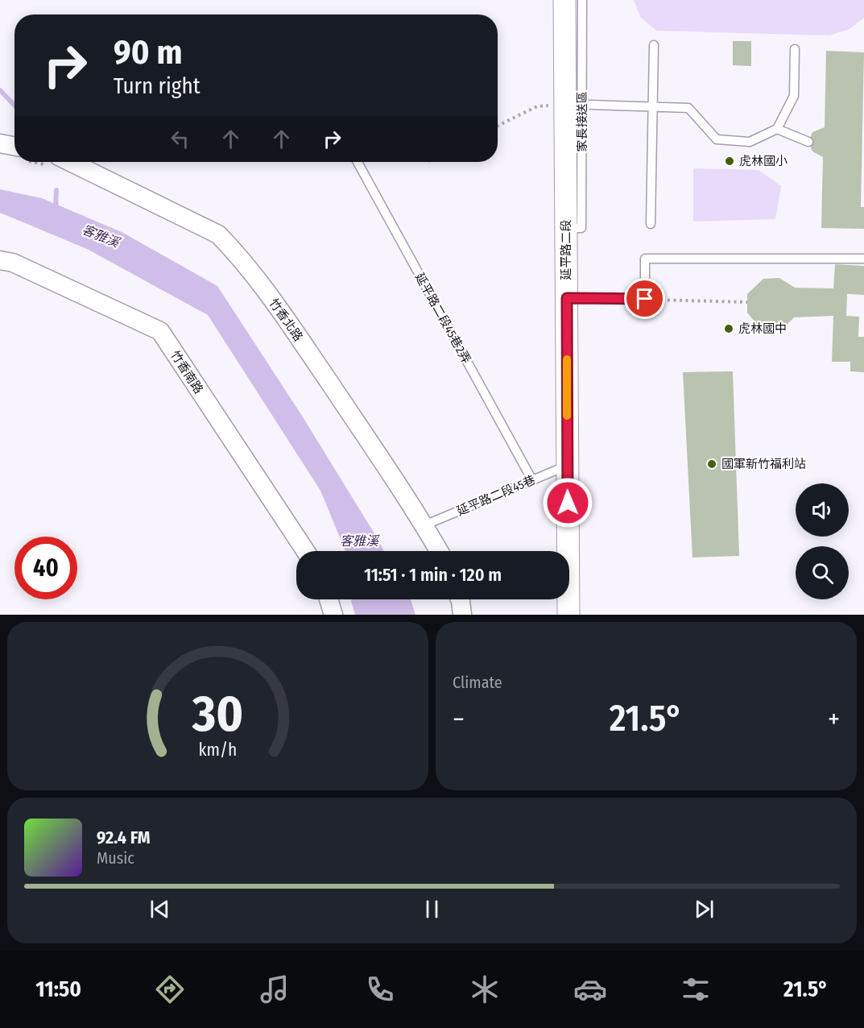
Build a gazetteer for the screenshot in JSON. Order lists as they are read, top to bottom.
{
  "streets": {
    "street": ["延平路二段", "竹香北路", "竹香南路"],
    "lane": ["家長接送區", "延平路二段45巷2弄", "延平路二段45巷"]
  },
  "crossings": [
    ["家長接送區", "延平路二段"],
    ["延平路二段", "延平路二段45巷"],
    ["延平路二段45巷2弄", "延平路二段45巷"],
    ["竹香北路", "延平路二段45巷"]
  ],
  "water": ["客雅溪"],
  "places": ["虎林國小", "虎林國中", "國軍新竹福利站"],
  "page": {
    "turn": ["90 m", "Turn right"],
    "limit": "40",
    "trip": "11:51 · 1 min · 120 m",
    "tile": "Climate",
    "heat": ["−", "21.5°", "+"],
    "song": ["92.4 FM", "Music"],
    "tabs": ["11:50", "21.5°"],
    "gauge": ["30", "km/h"]
  }
}
